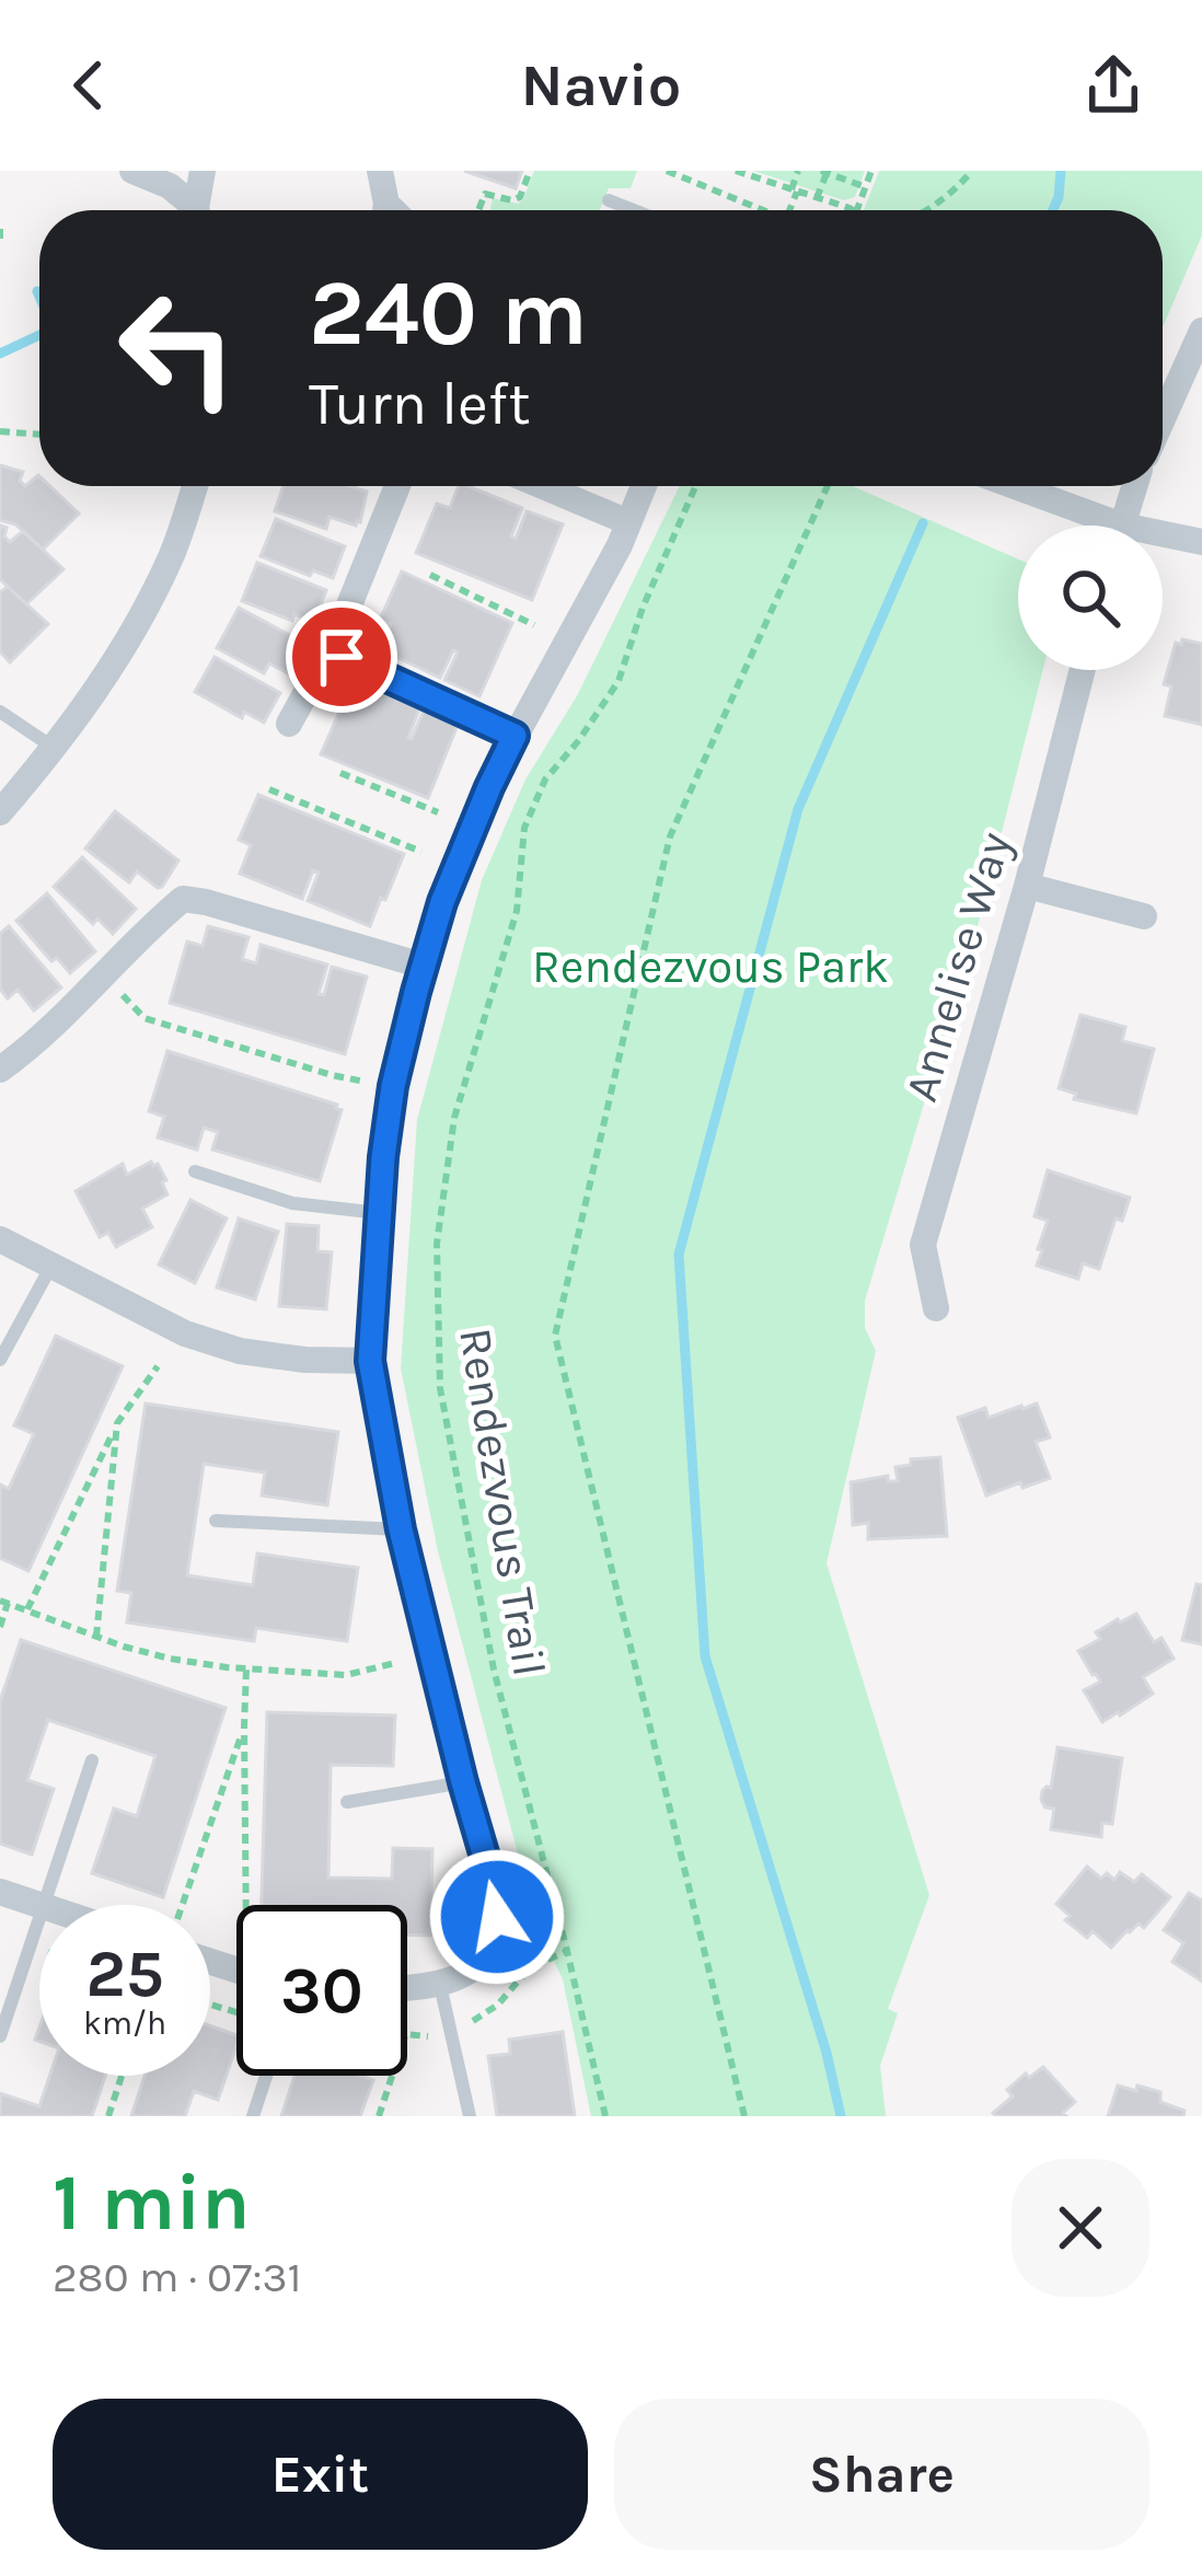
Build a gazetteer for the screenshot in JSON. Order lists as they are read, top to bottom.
{
  "streets": {
    "street": ["Annelise Way"],
    "path": ["Rendezvous Trail"]
  },
  "parks": ["Rendezvous Park"],
  "page": {
    "header": "Navio",
    "turn": ["240 m", "Turn left"],
    "speed": "25 km/h",
    "limit": "30",
    "heading": ["1 min", "280 m · 07:31"],
    "buttons": ["Exit", "Share"]
  }
}
